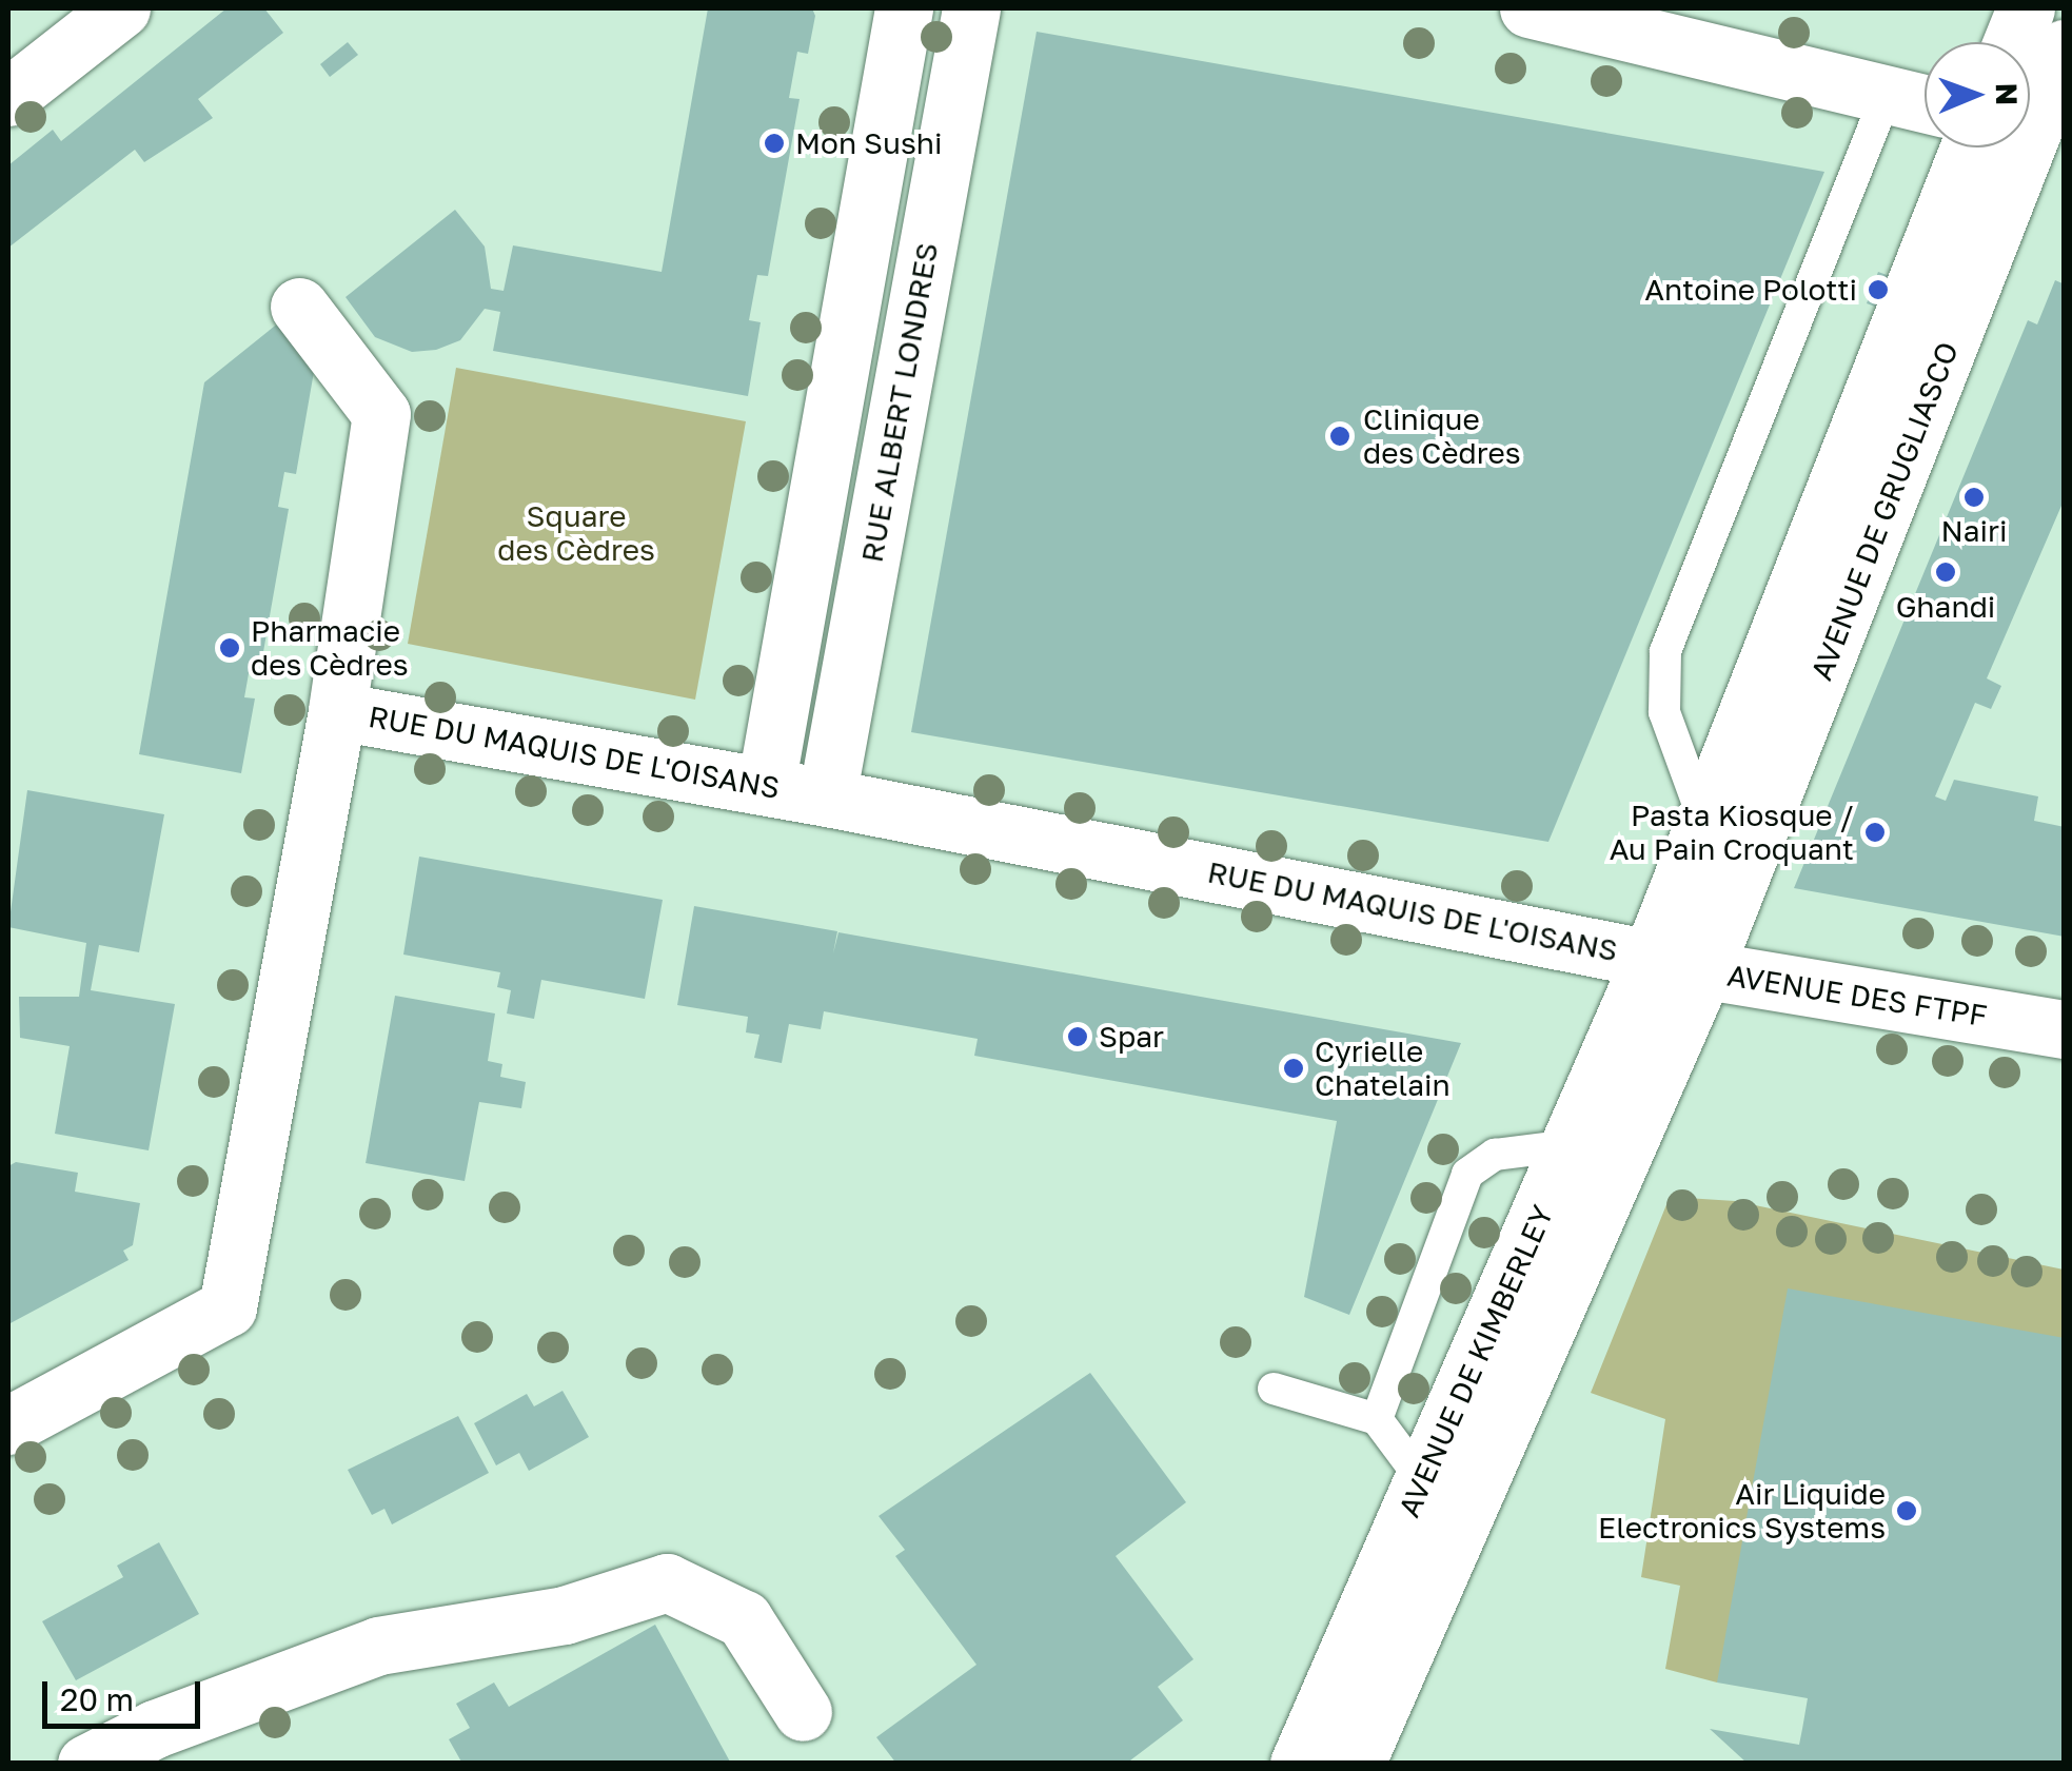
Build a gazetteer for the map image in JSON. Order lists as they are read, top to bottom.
{
  "streets": {
    "street": [
      "RUE ALBERT LONDRES",
      "AVENUE DE GRUGLIASCO",
      "RUE DU MAQUIS DE L'OISANS",
      "AVENUE DES FTPF",
      "AVENUE DE KIMBERLEY"
    ]
  },
  "crossings": [
    ["RUE ALBERT LONDRES", "RUE DU MAQUIS DE L'OISANS"],
    ["AVENUE DE GRUGLIASCO", "RUE DU MAQUIS DE L'OISANS"],
    ["AVENUE DE GRUGLIASCO", "AVENUE DES FTPF"],
    ["AVENUE DE GRUGLIASCO", "AVENUE DE KIMBERLEY"],
    ["RUE DU MAQUIS DE L'OISANS", "AVENUE DES FTPF"],
    ["RUE DU MAQUIS DE L'OISANS", "AVENUE DE KIMBERLEY"],
    ["AVENUE DES FTPF", "AVENUE DE KIMBERLEY"]
  ],
  "parks": ["Square des Cèdres"],
  "places": [
    "Mon Sushi",
    "Antoine Polotti",
    "Clinique des Cèdres",
    "Nairi",
    "Ghandi",
    "Pharmacie des Cèdres",
    "Pasta Kiosque / Au Pain Croquant",
    "Spar",
    "Cyrielle Chatelain",
    "Air Liquide Electronics Systems"
  ],
  "scale_bar": "20 m",
  "north": "right"
}
